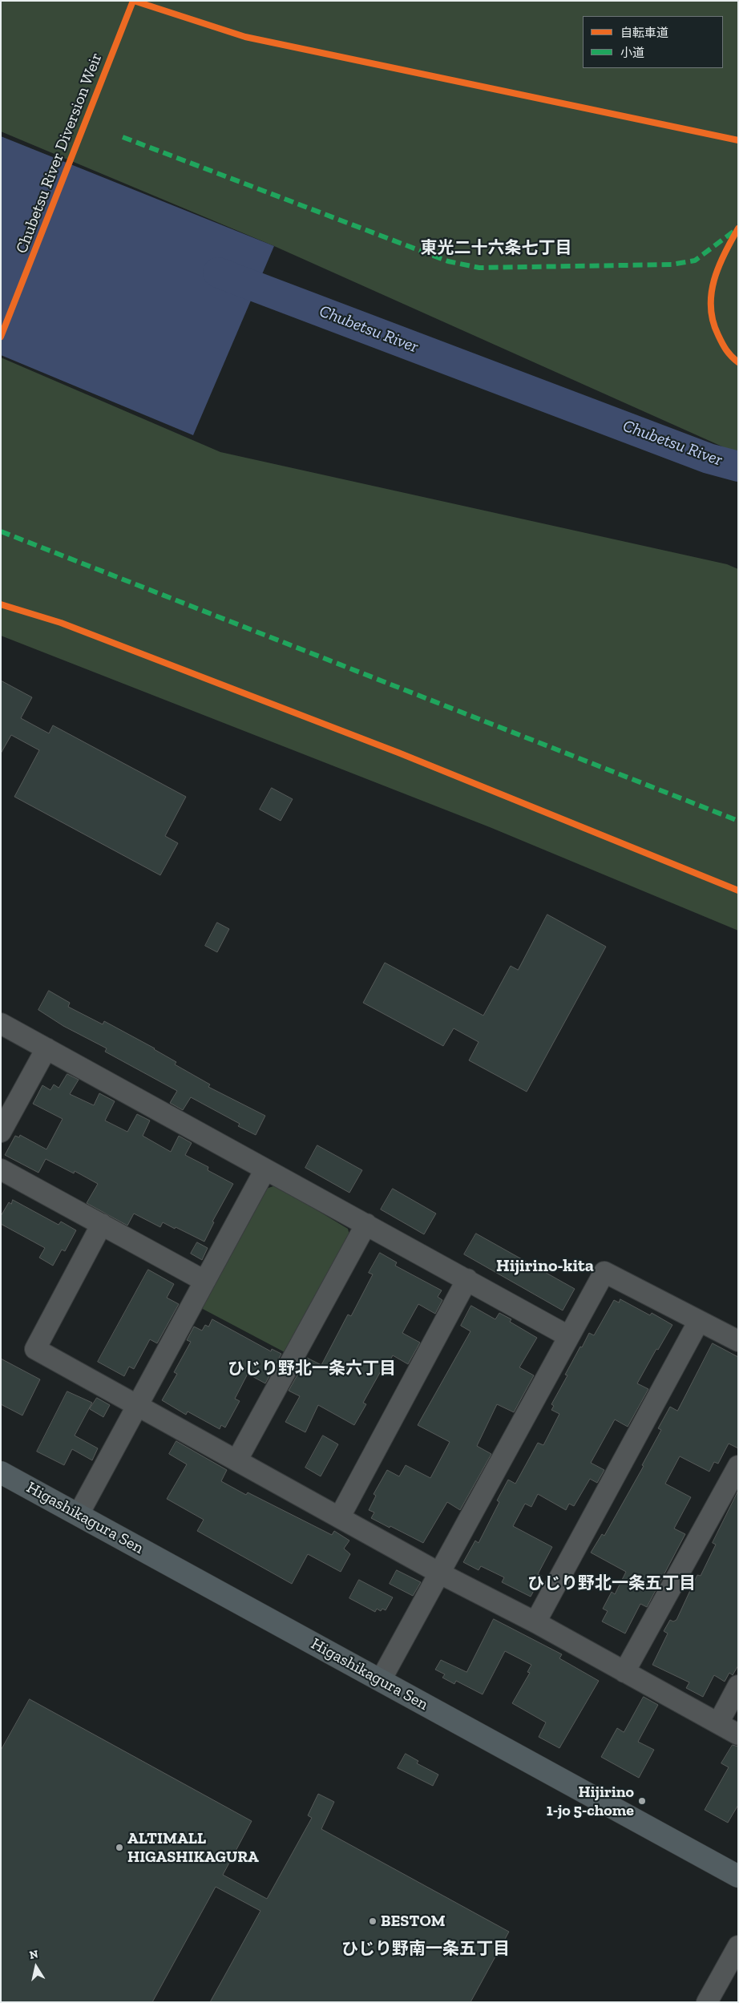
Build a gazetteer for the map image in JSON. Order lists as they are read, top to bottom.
{
  "streets": {
    "main road": ["Higashikagura Sen"],
    "cycle path": ["Chubetsu River Diversion Weir"]
  },
  "districts": [
    "東光二十六条七丁目",
    "Hijirino-kita",
    "ひじり野北一条六丁目",
    "ひじり野北一条五丁目",
    "ひじり野南一条五丁目"
  ],
  "water": ["Chubetsu River"],
  "places": ["Hijirino 1-jo 5-chome", "ALTIMALL HIGASHIKAGURA", "BESTOM"],
  "legend": ["自転車道", "小道"],
  "north": "top"
}
